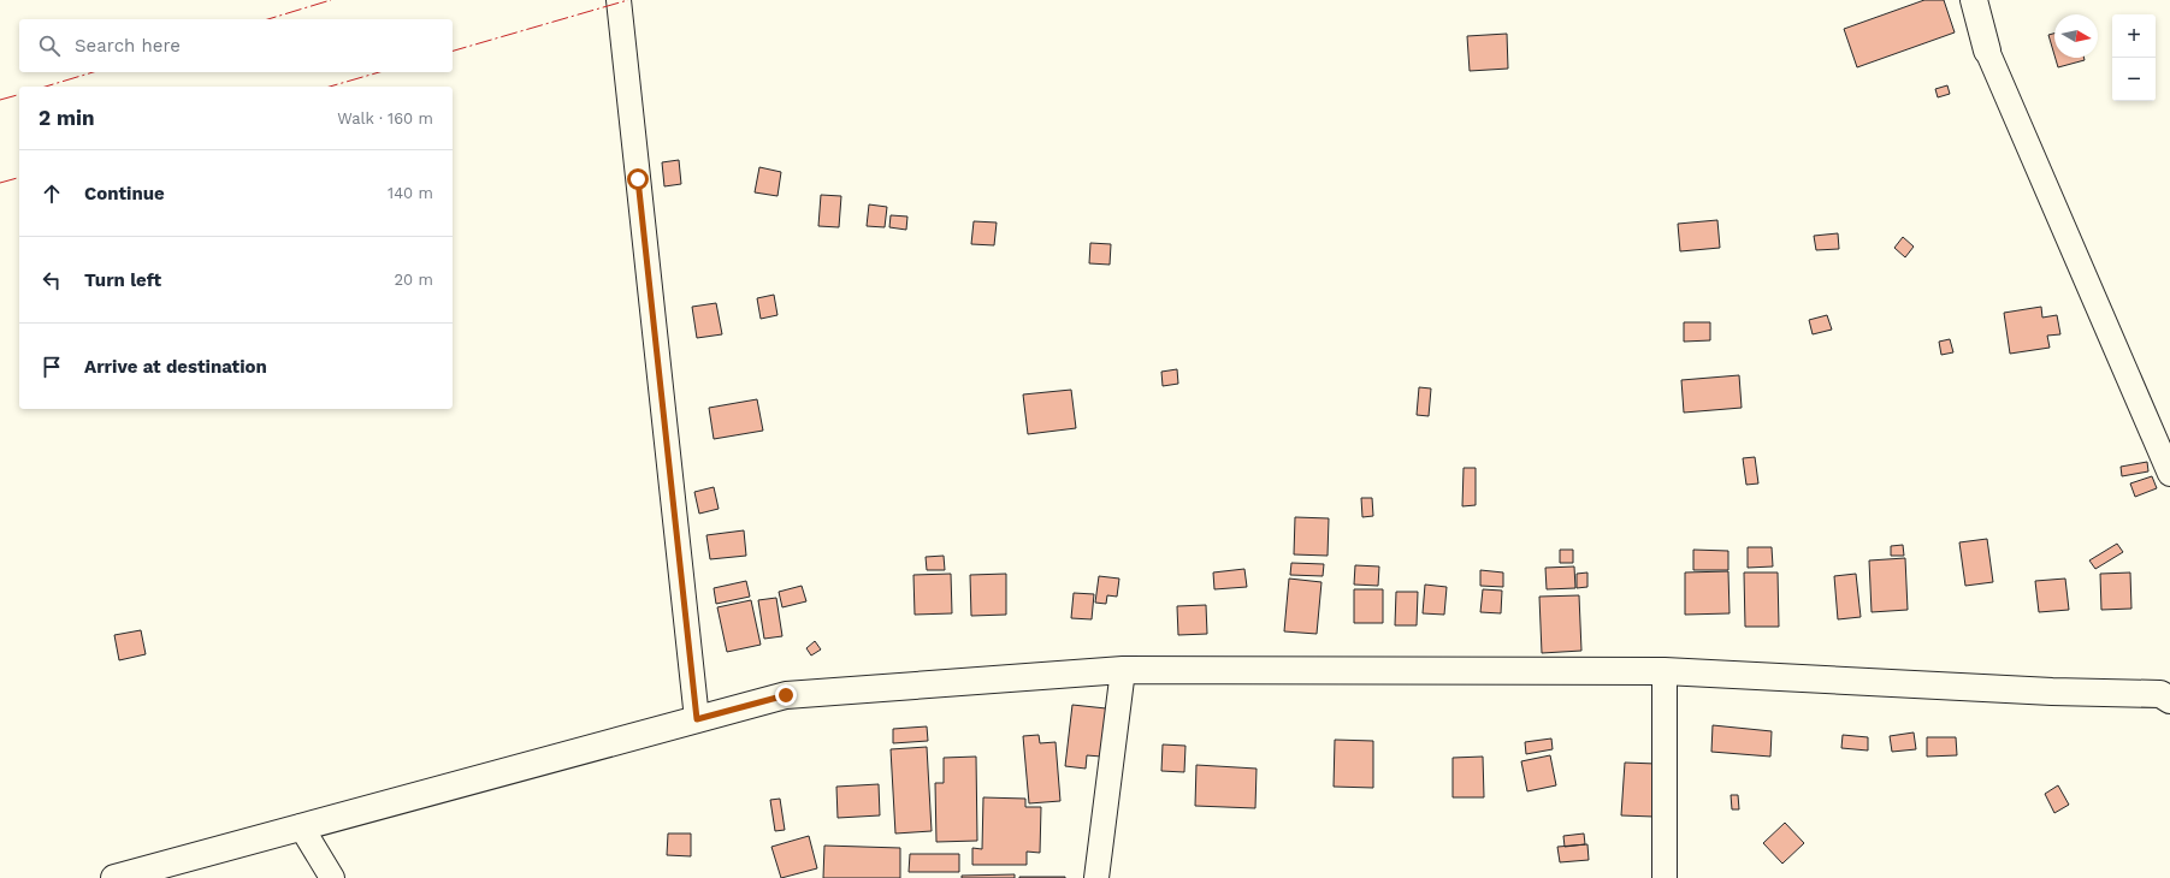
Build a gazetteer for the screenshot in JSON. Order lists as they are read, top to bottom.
{
  "north": "right",
  "page": {
    "map_buttons": ["+", "−"],
    "search": "Search here",
    "heading": ["2 min", "Walk · 160 m"],
    "list": [
      ["Continue", "140 m"],
      ["Turn left", "20 m"],
      "Arrive at destination"
    ]
  }
}
